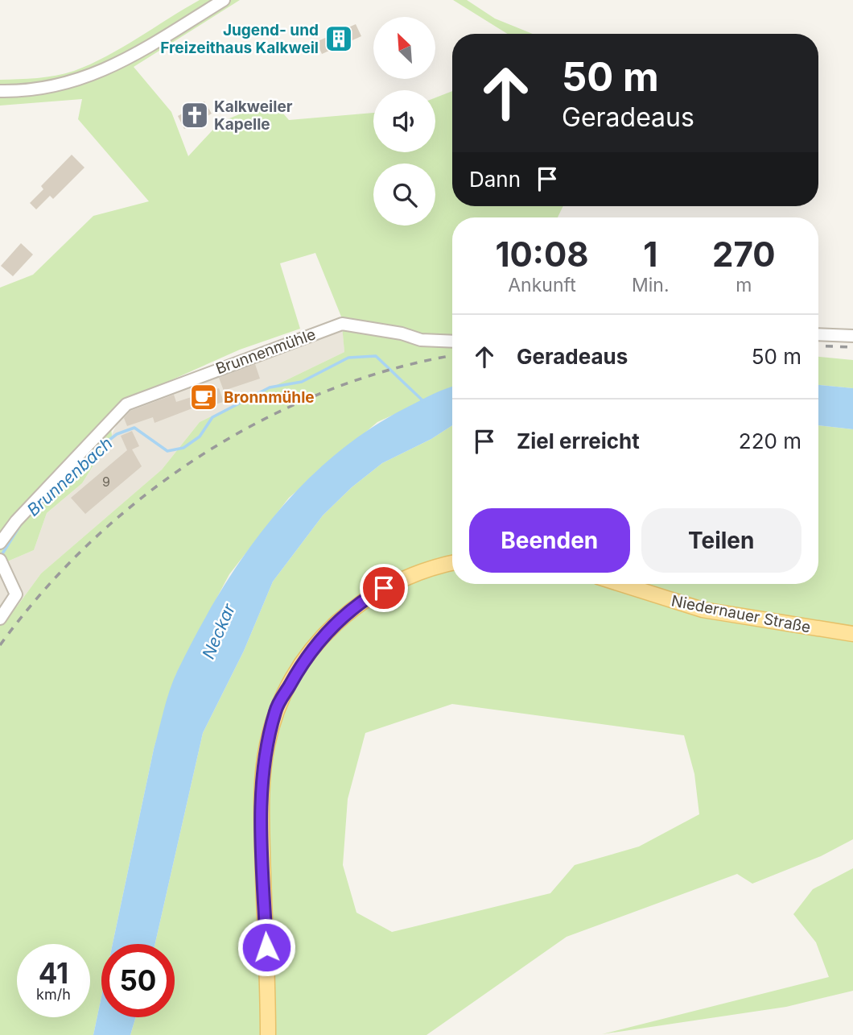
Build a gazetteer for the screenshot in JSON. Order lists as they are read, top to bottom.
{
  "streets": {
    "main road": ["Niedernauer Straße"],
    "street": ["Brunnenmühle"]
  },
  "water": ["Brunnenbach", "Neckar"],
  "places": {
    "building": ["Jugend- und Freizeithaus Kalkweil"],
    "church": ["Kalkweiler Kapelle"],
    "cafe": ["Bronnmühle"]
  },
  "house_numbers": ["9"],
  "north": "top left",
  "page": {
    "turn": ["50 m", "Geradeaus"],
    "then": "Dann",
    "eta": [
      "10:08",
      "Ankunft",
      "1",
      "Min.",
      "270",
      "m"
    ],
    "list": [
      {
        "name": "Geradeaus",
        "value": "50 m"
      },
      {
        "name": "Ziel erreicht",
        "value": "220 m"
      }
    ],
    "buttons": ["Beenden", "Teilen"],
    "speed": "41 km/h",
    "limit": "50"
  }
}
